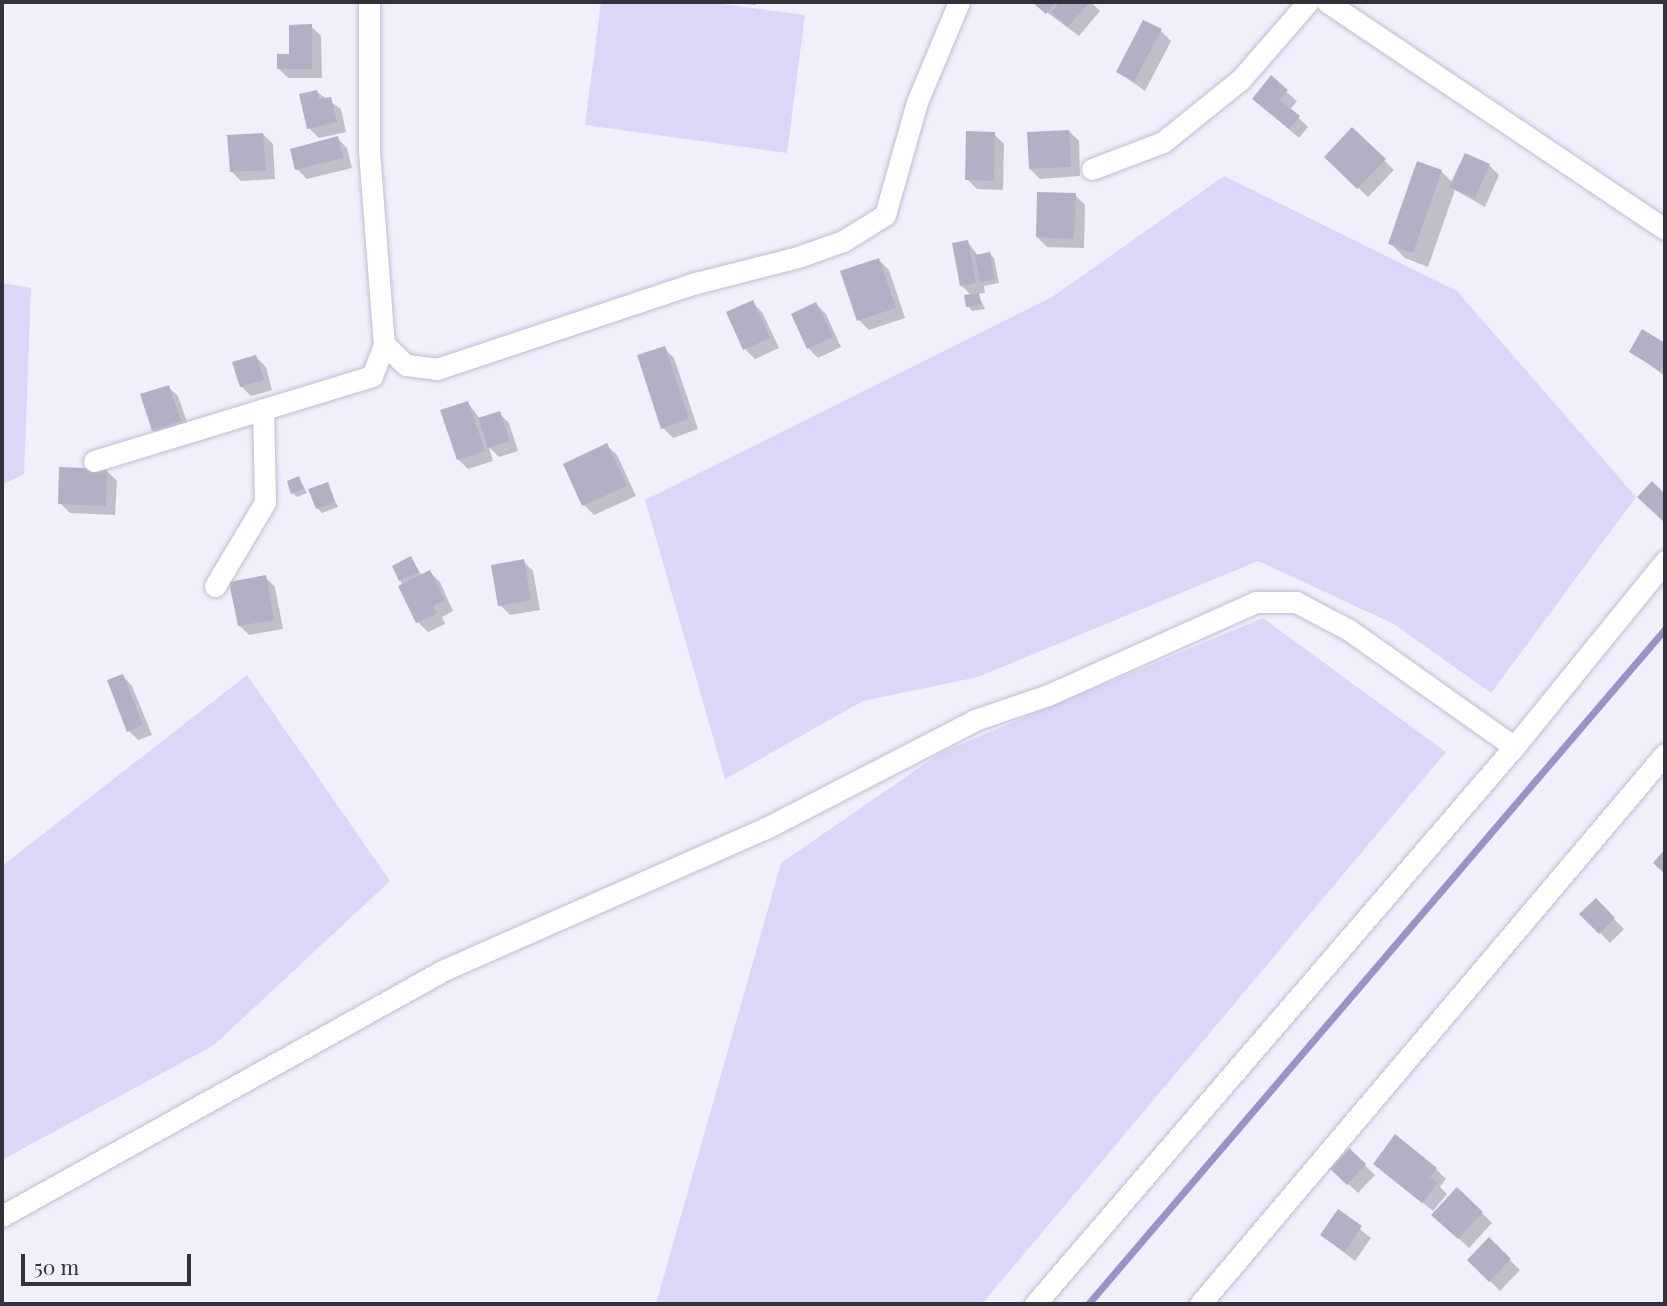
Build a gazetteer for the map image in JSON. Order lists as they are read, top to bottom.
{
  "scale_bar": "50 m"
}
